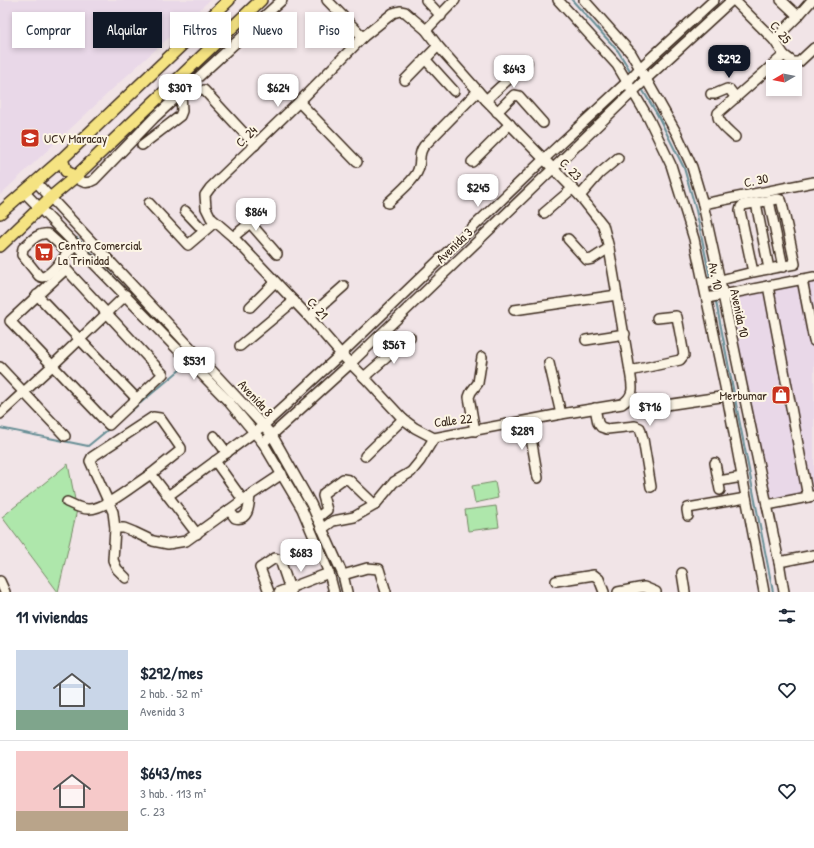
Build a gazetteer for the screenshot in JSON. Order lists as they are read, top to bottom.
{
  "streets": {
    "street": [
      "C. 25",
      "C. 24",
      "C. 23",
      "C. 30",
      "Avenida 3",
      "Av. 10",
      "C. 21",
      "Avenida 10",
      "Avenida 8",
      "Calle 22"
    ]
  },
  "crossings": [
    ["C. 25", "Avenida 3"],
    ["C. 24", "C. 23"],
    ["C. 24", "C. 21"],
    ["C. 23", "Avenida 3"],
    ["C. 23", "Calle 22"],
    ["C. 30", "Avenida 10"],
    ["Avenida 3", "Av. 10"],
    ["Avenida 3", "C. 21"],
    ["Avenida 3", "Avenida 10"],
    ["Avenida 3", "Avenida 8"],
    ["C. 21", "Calle 22"]
  ],
  "places": {
    "school or university": ["UCV Maracay"],
    "supermarket": ["Centro Comercial La Trinidad"],
    "shop": ["Merbumar"]
  },
  "north": "left",
  "page": {
    "chip": [
      "Comprar",
      "Alquilar",
      "Filtros",
      "Nuevo",
      "Piso"
    ],
    "price": [
      "$292",
      "$643",
      "$307",
      "$624",
      "$245",
      "$864",
      "$567",
      "$531",
      "$716",
      "$289",
      "$683"
    ],
    "heading": "11 viviendas",
    "list": [
      {
        "name": "$292/mes",
        "note": "2 hab. · 52 m² · Avenida 3"
      },
      {
        "name": "$643/mes",
        "note": "3 hab. · 113 m² · C. 23"
      }
    ]
  }
}
